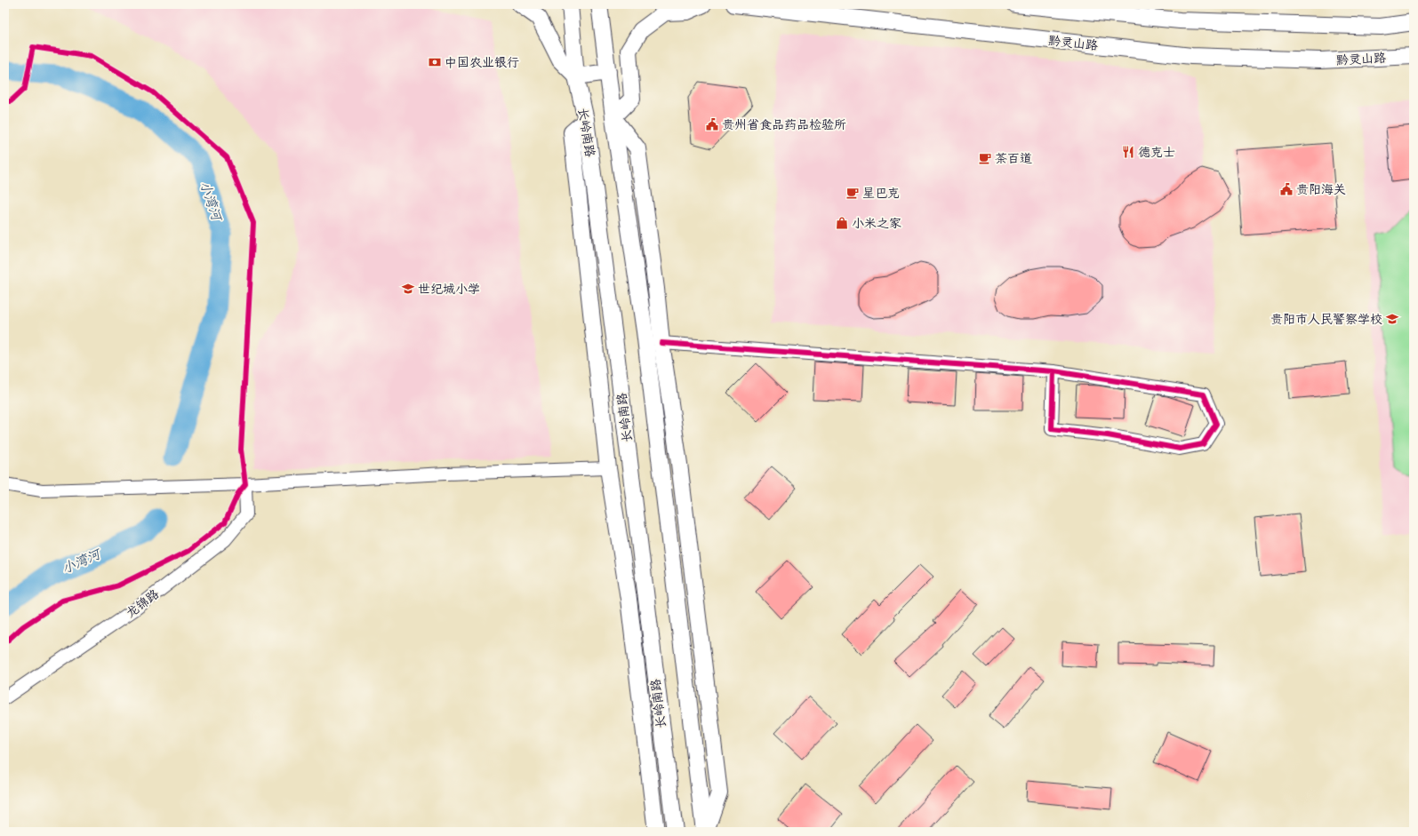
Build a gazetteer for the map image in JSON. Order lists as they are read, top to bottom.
{
  "streets": {
    "main road": ["黔灵山路", "长岭南路"],
    "street": ["龙锦路"]
  },
  "water": ["小湾河"],
  "places": {
    "bank": ["中国农业银行"],
    "public building": ["贵州省食品药品检验所", "贵阳海关"],
    "restaurant": ["德克士"],
    "cafe": ["茶百道", "星巴克"],
    "shop": ["小米之家"],
    "school or university": ["世纪城小学", "贵阳市人民警察学校"]
  }
}
